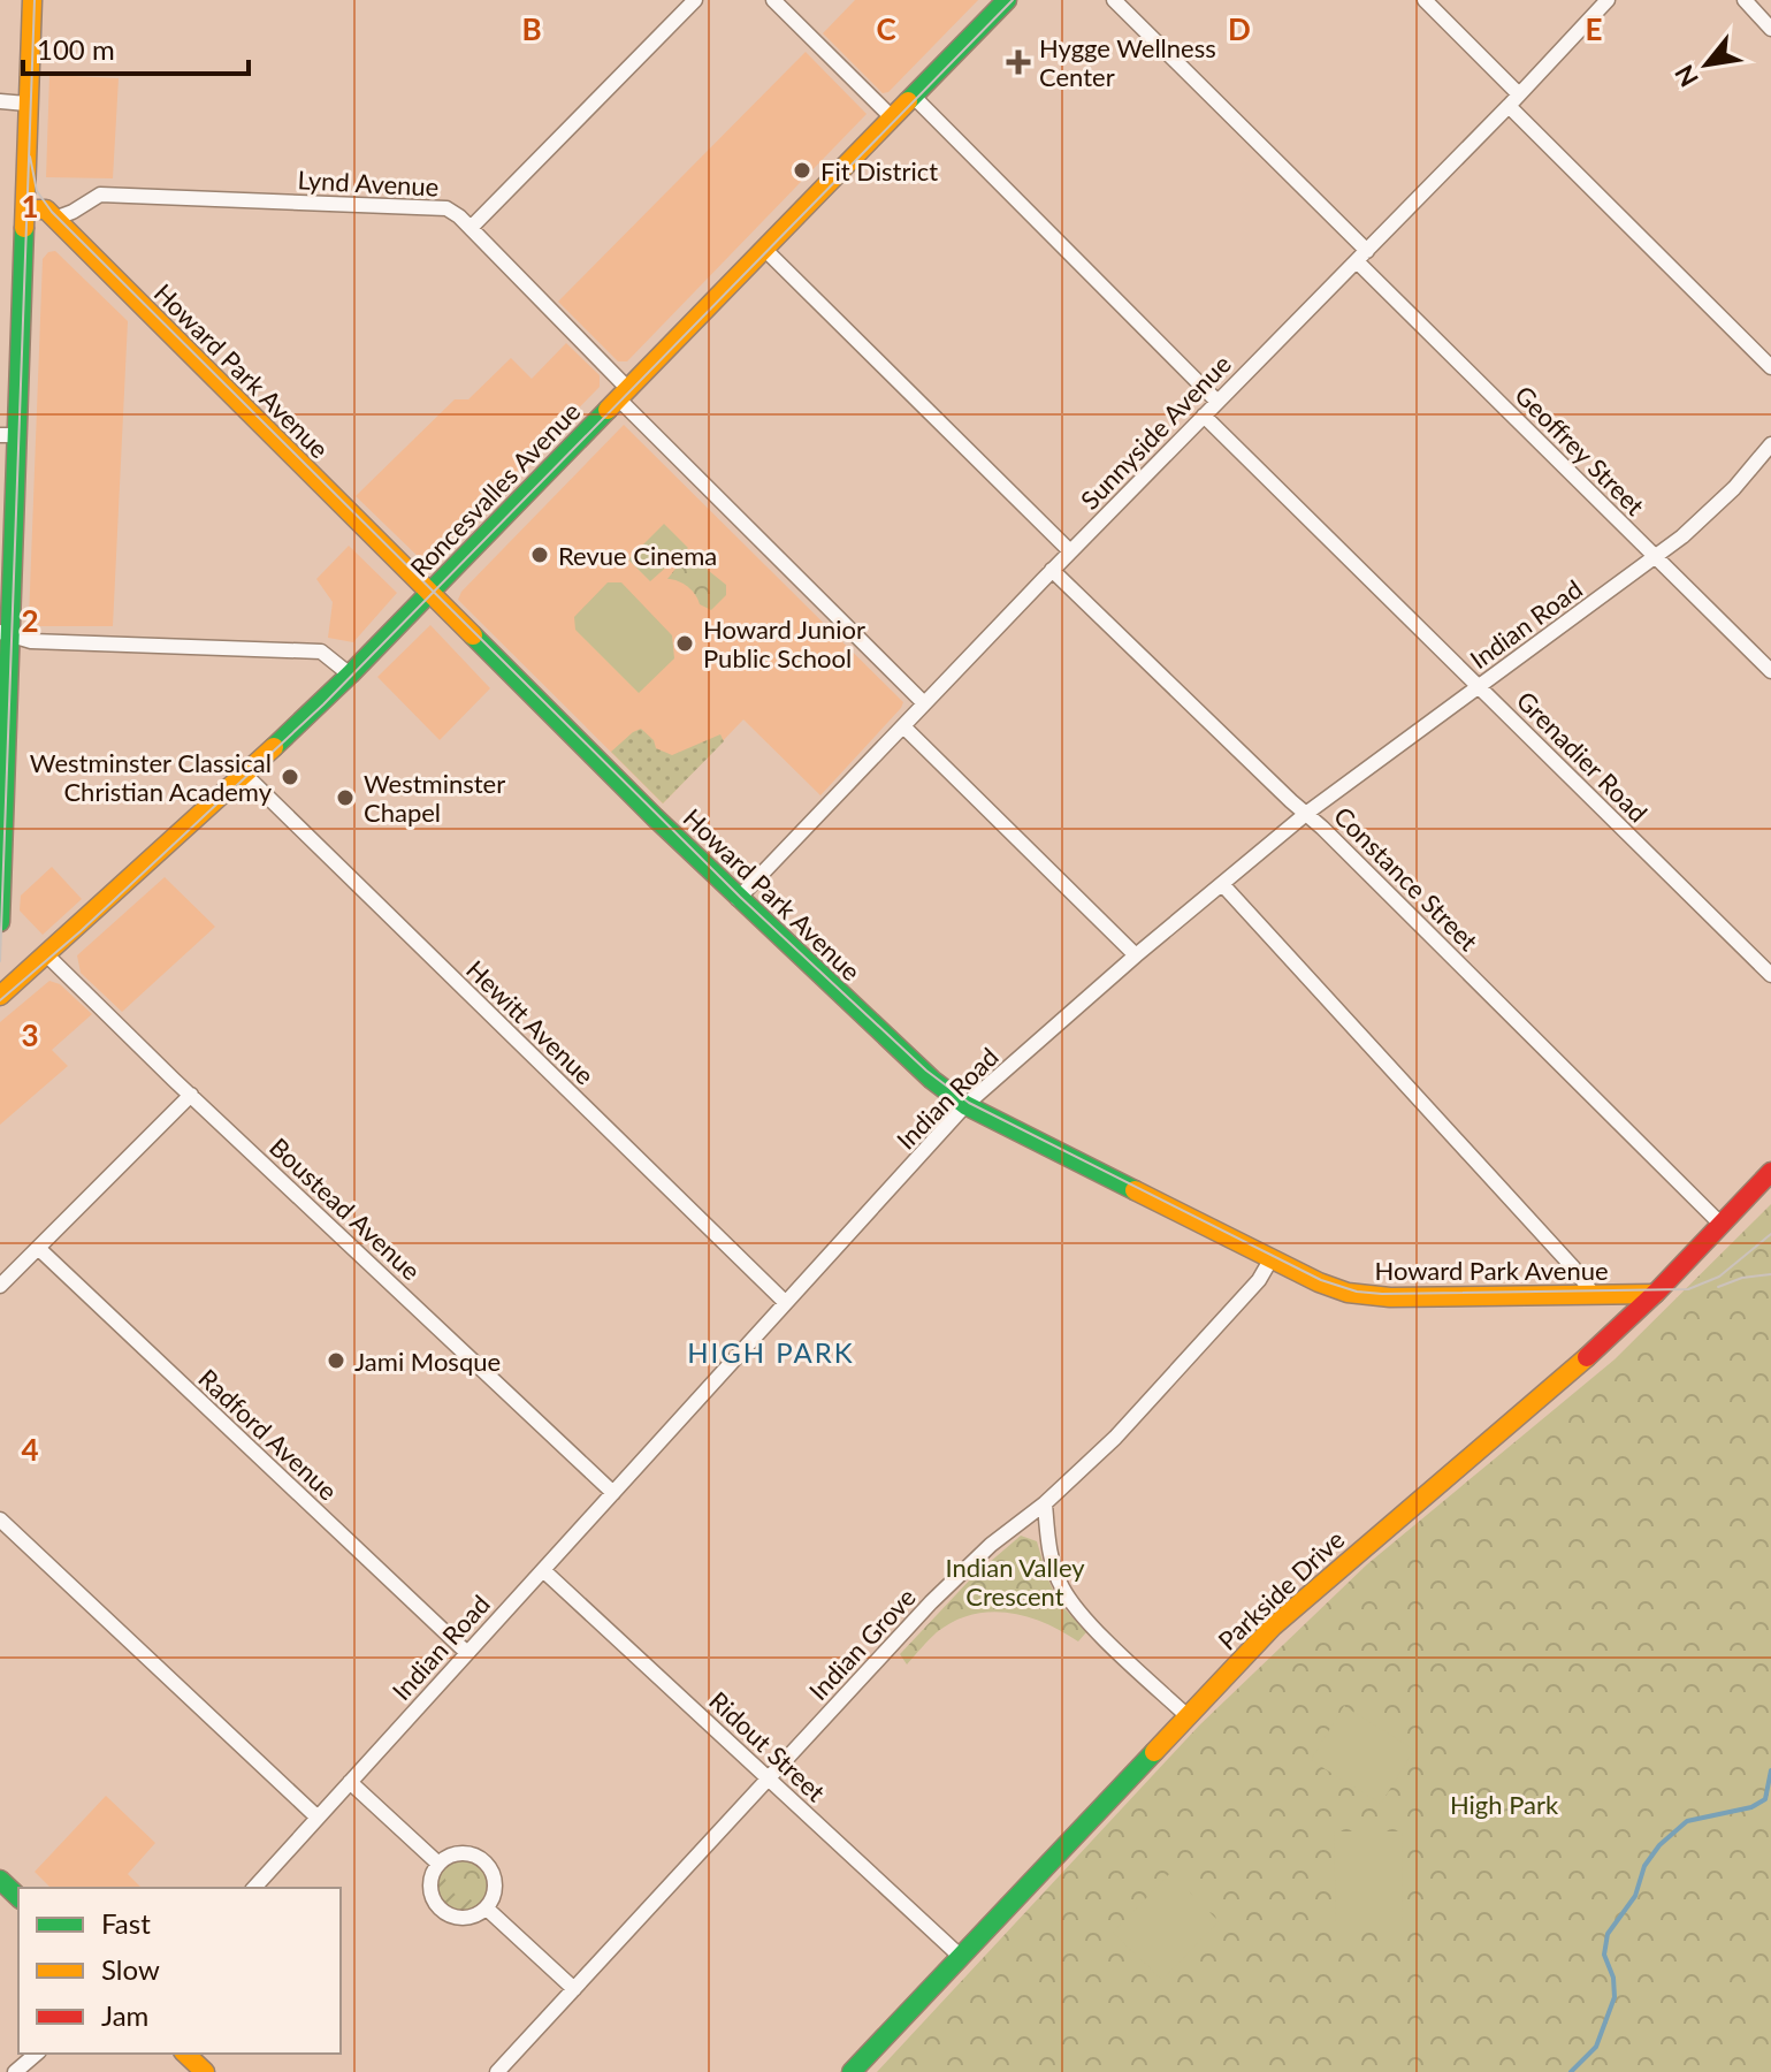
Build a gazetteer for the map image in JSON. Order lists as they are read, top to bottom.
{
  "streets": {
    "street": [
      "Lynd Avenue",
      "Howard Park Avenue",
      "Sunnyside Avenue",
      "Geoffrey Street",
      "Roncesvalles Avenue",
      "Indian Road",
      "Grenadier Road",
      "Constance Street",
      "Hewitt Avenue",
      "Boustead Avenue",
      "Radford Avenue",
      "Parkside Drive",
      "Indian Grove",
      "Ridout Street"
    ]
  },
  "crossings": [
    ["Lynd Avenue", "Howard Park Avenue"],
    ["Lynd Avenue", "Sunnyside Avenue"],
    ["Lynd Avenue", "Roncesvalles Avenue"],
    ["Howard Park Avenue", "Sunnyside Avenue"],
    ["Howard Park Avenue", "Roncesvalles Avenue"],
    ["Howard Park Avenue", "Indian Road"],
    ["Howard Park Avenue", "Parkside Drive"],
    ["Howard Park Avenue", "Indian Grove"],
    ["Sunnyside Avenue", "Geoffrey Street"],
    ["Sunnyside Avenue", "Grenadier Road"],
    ["Sunnyside Avenue", "Constance Street"],
    ["Geoffrey Street", "Indian Road"],
    ["Roncesvalles Avenue", "Hewitt Avenue"],
    ["Roncesvalles Avenue", "Boustead Avenue"],
    ["Indian Road", "Grenadier Road"],
    ["Indian Road", "Constance Street"],
    ["Indian Road", "Hewitt Avenue"],
    ["Indian Road", "Boustead Avenue"],
    ["Indian Road", "Radford Avenue"],
    ["Indian Road", "Ridout Street"],
    ["Constance Street", "Parkside Drive"],
    ["Parkside Drive", "Ridout Street"],
    ["Indian Grove", "Ridout Street"]
  ],
  "districts": ["HIGH PARK"],
  "parks": ["Indian Valley Crescent", "High Park"],
  "places": {
    "health": ["Hygge Wellness Center"],
    "other": [
      "Fit District",
      "Revue Cinema",
      "Howard Junior Public School",
      "Westminster Classical Christian Academy",
      "Westminster Chapel",
      "Jami Mosque"
    ]
  },
  "legend": ["Fast", "Slow", "Jam"],
  "scale_bar": "100 m",
  "north": "bottom left",
  "grid": {
    "columns": [
      "B",
      "C",
      "D",
      "E"
    ],
    "rows": [
      "1",
      "2",
      "3",
      "4"
    ]
  }
}
